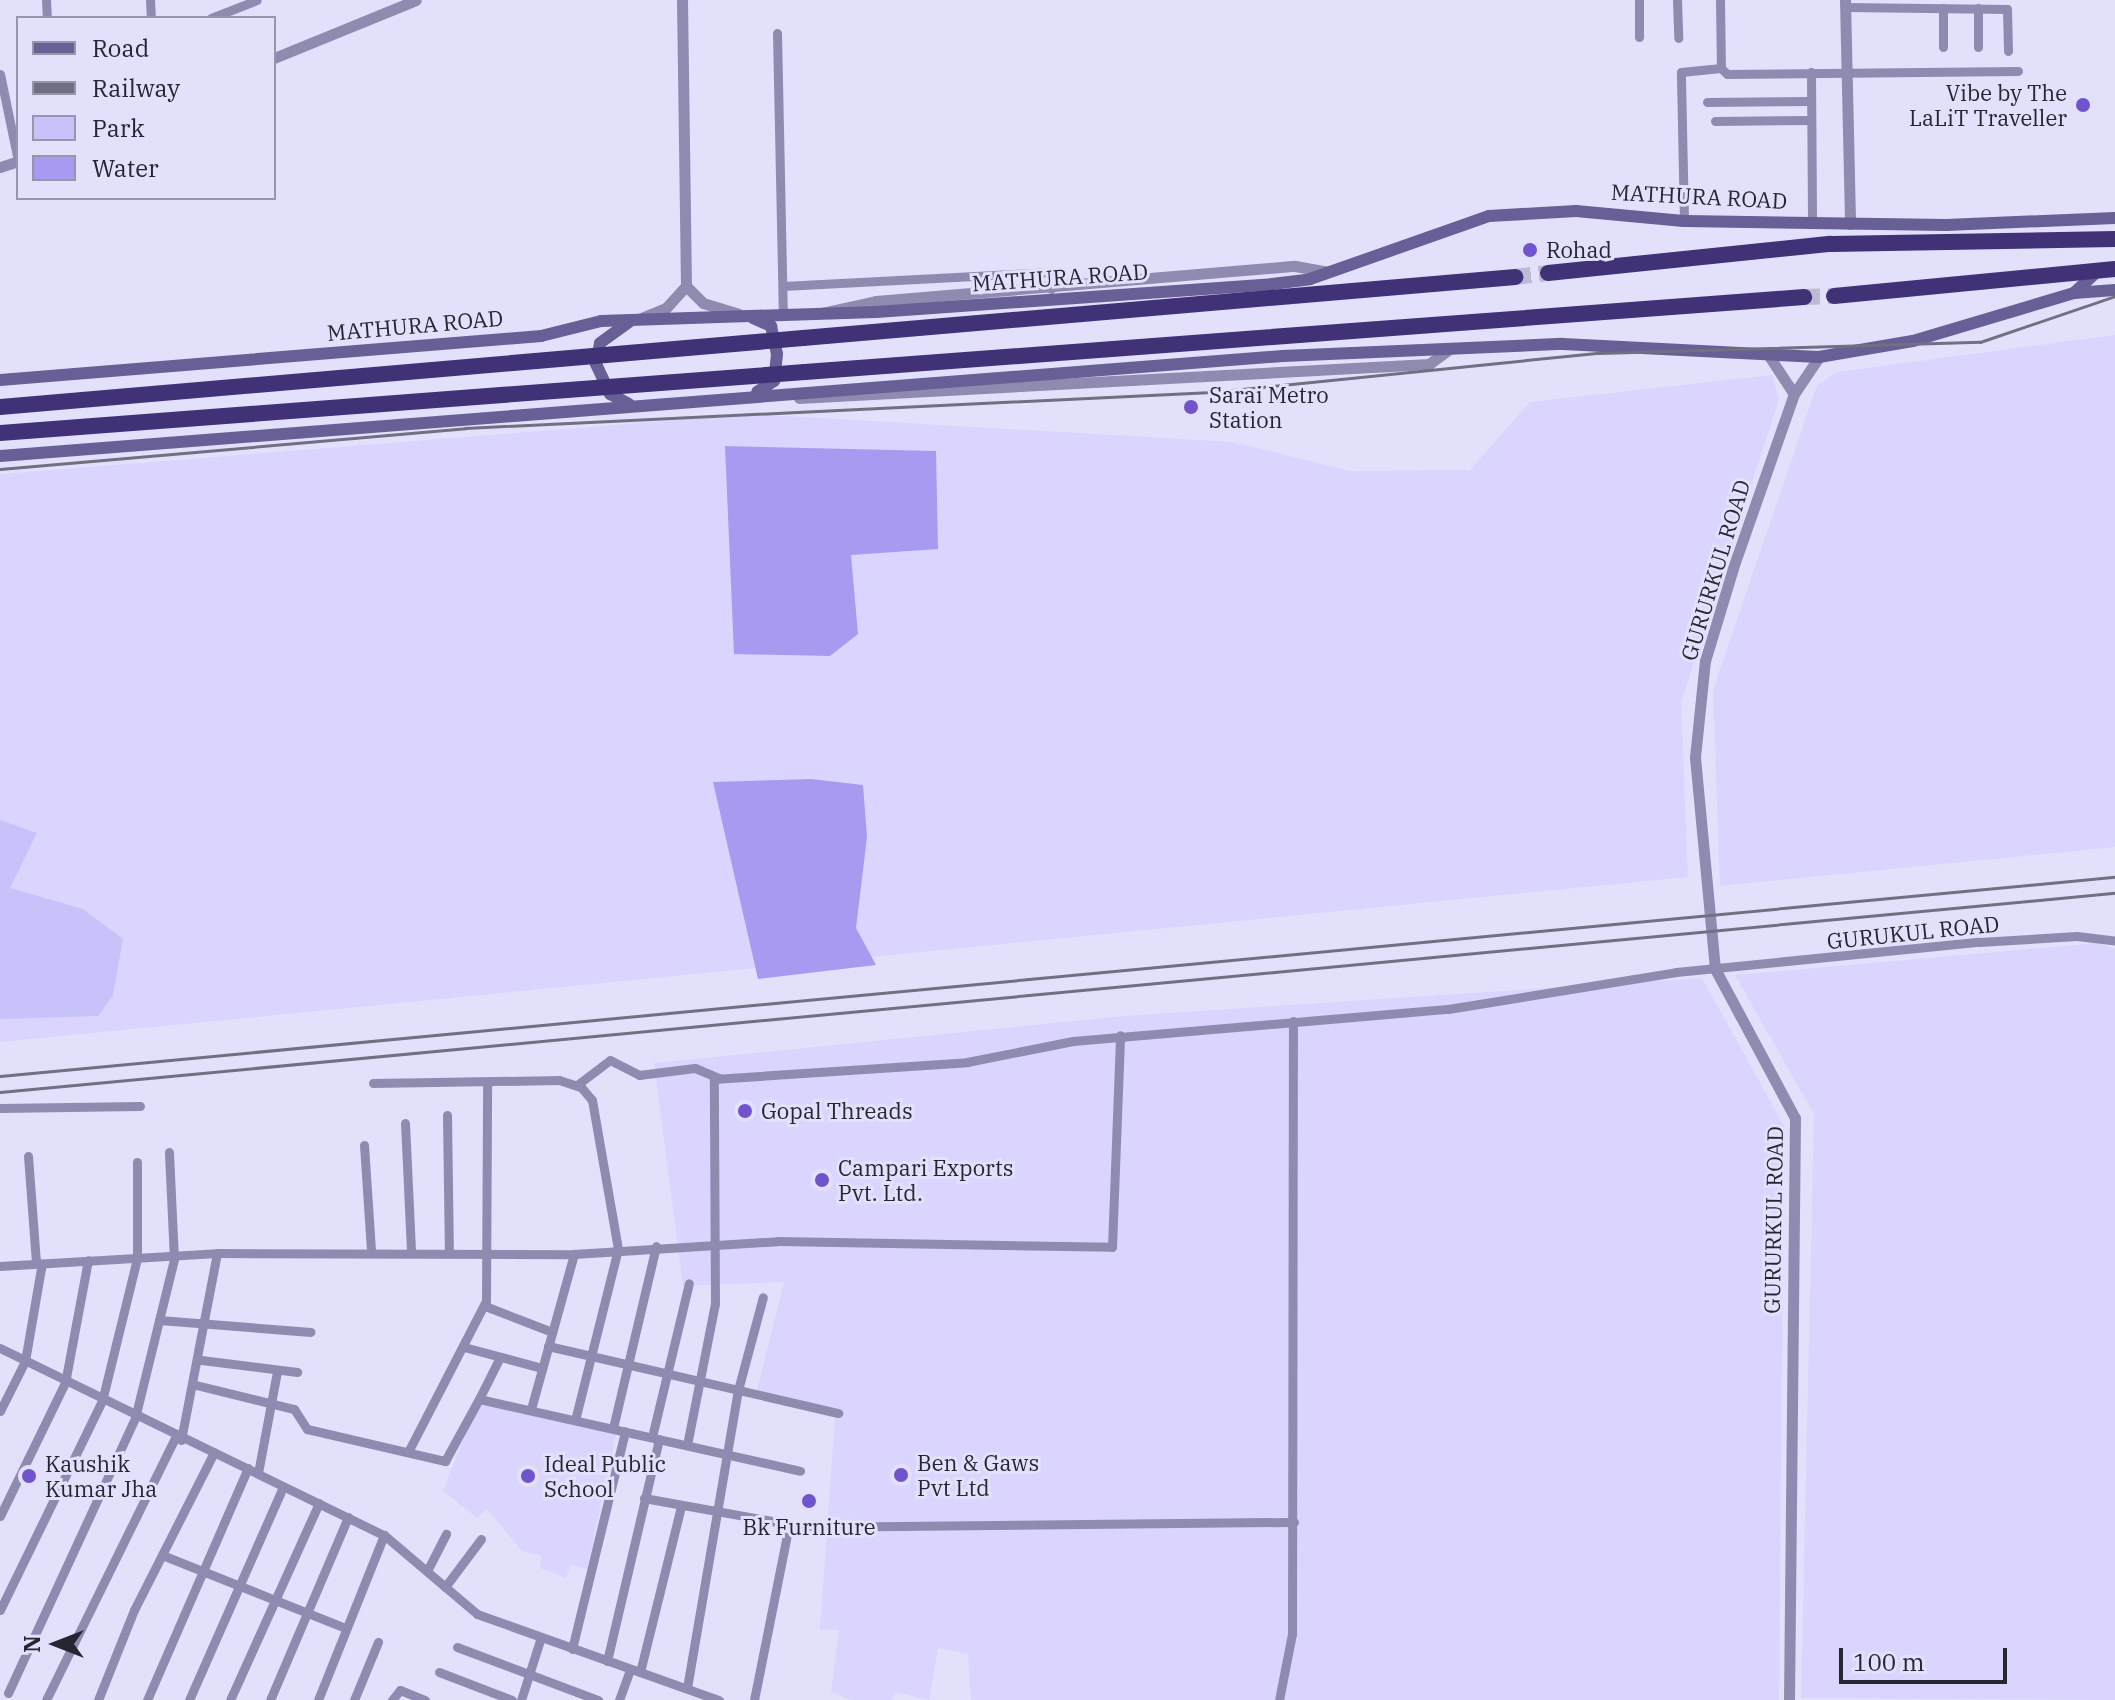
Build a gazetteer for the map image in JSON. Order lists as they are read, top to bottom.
{
  "streets": {
    "highway": ["MATHURA ROAD"],
    "street": ["GURURKUL ROAD", "GURUKUL ROAD"]
  },
  "crossings": [
    ["GURURKUL ROAD", "GURUKUL ROAD"]
  ],
  "places": [
    "Vibe by The LaLiT Traveller",
    "Rohad",
    "Sarai Metro Station",
    "Gopal Threads",
    "Campari Exports Pvt. Ltd.",
    "Ben & Gaws Pvt Ltd",
    "Kaushik Kumar Jha",
    "Ideal Public School",
    "Bk Furniture"
  ],
  "legend": [
    "Road",
    "Railway",
    "Park",
    "Water"
  ],
  "scale_bar": "100 m",
  "north": "left"
}
